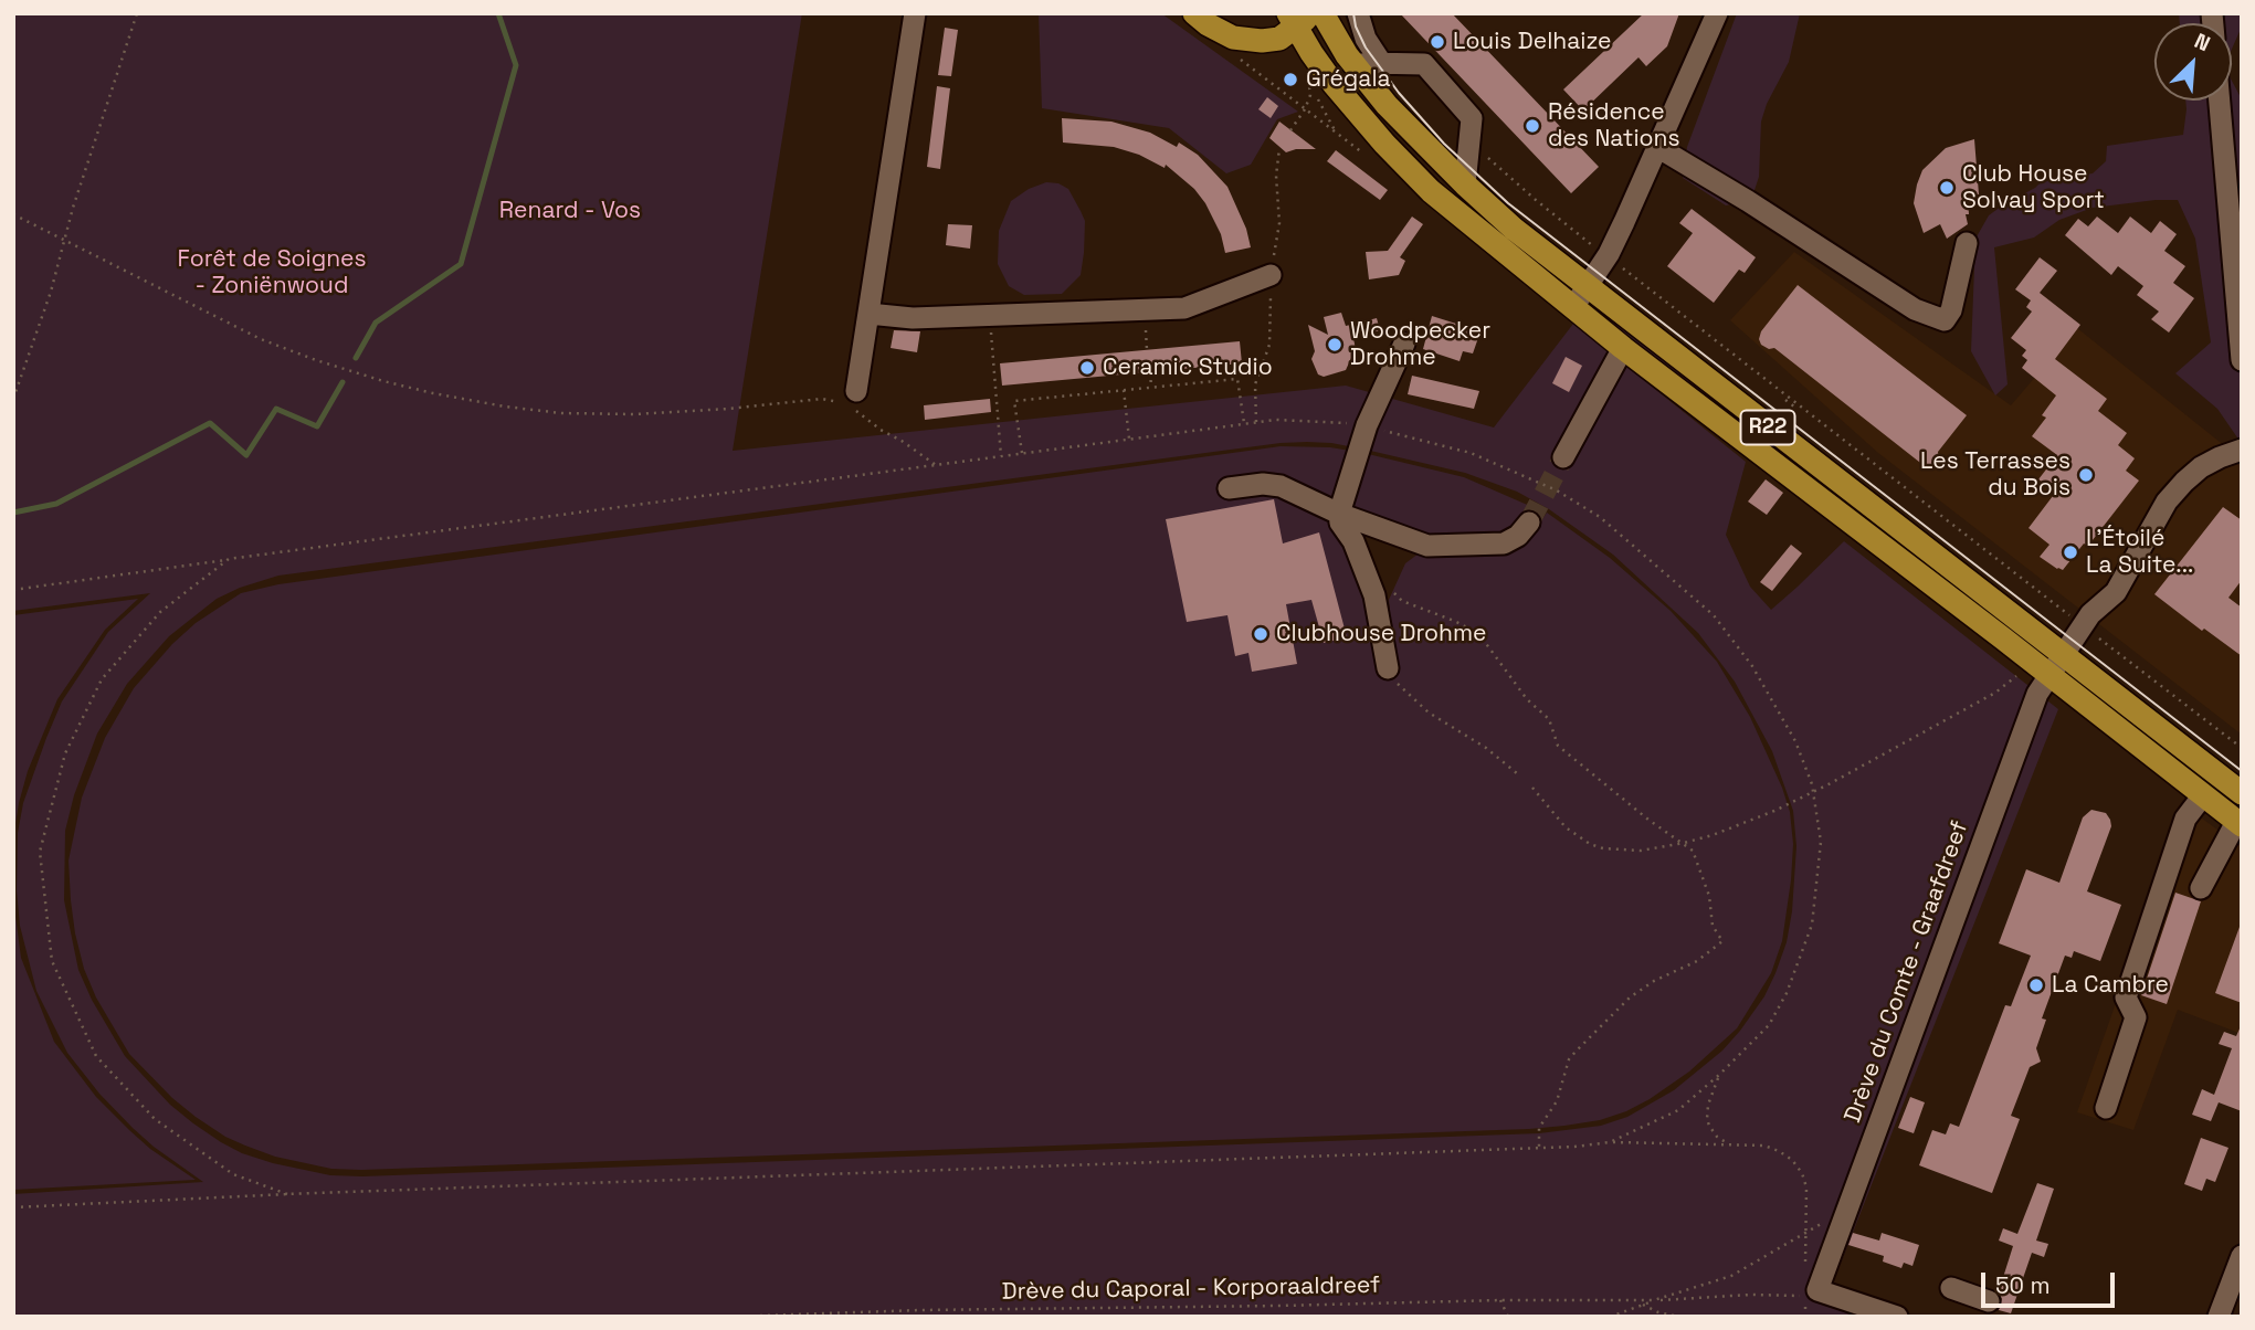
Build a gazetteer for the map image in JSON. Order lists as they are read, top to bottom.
{
  "streets": {
    "main road": ["R22"],
    "street": ["Drève du Comte - Graafdreef"],
    "path": ["Drève du Caporal - Korporaaldreef"]
  },
  "crossings": [
    ["R22", "Drève du Comte - Graafdreef"]
  ],
  "parks": ["Renard - Vos", "Forêt de Soignes - Zoniënwoud"],
  "places": [
    "Louis Delhaize",
    "Grégala",
    "Résidence des Nations",
    "Club House Solvay Sport",
    "Woodpecker Drohme",
    "Ceramic Studio",
    "Les Terrasses du Bois",
    "L'Étoilé La Suite...",
    "Clubhouse Drohme",
    "La Cambre"
  ],
  "scale_bar": "50 m",
  "north": "top right"
}
